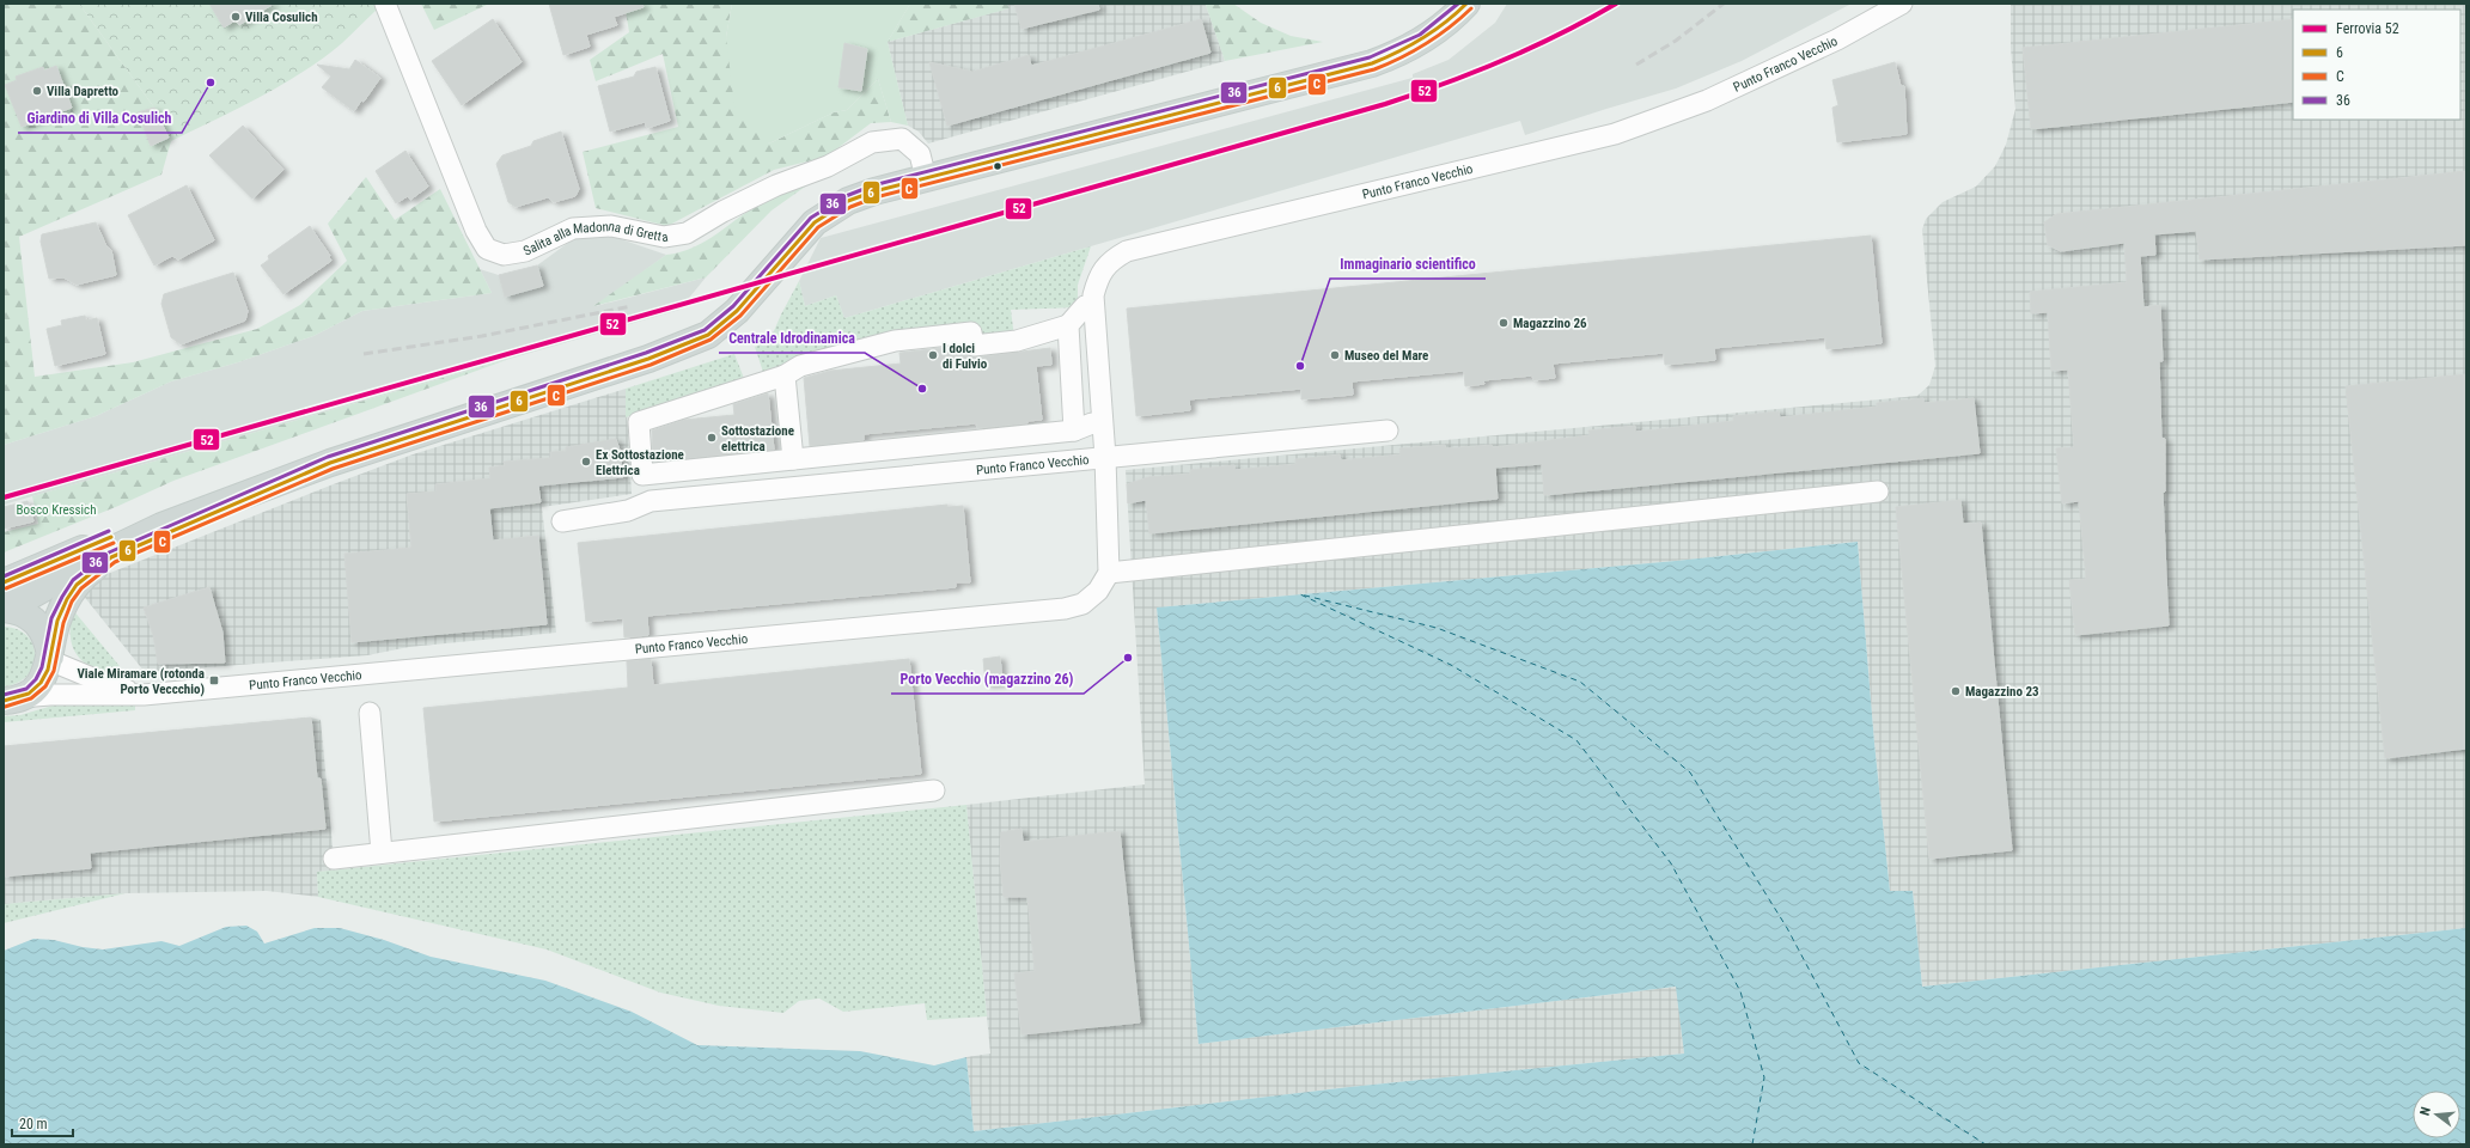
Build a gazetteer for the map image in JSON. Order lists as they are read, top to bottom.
{
  "streets": {
    "street": ["Punto Franco Vecchio", "Salita alla Madonna di Gretta"]
  },
  "parks": ["Bosco Kressich"],
  "places": {
    "other": [
      "Villa Cosulich",
      "Giardino di Villa Cosulich",
      "Villa Dapretto",
      "Magazzino 26",
      "I dolci di Fulvio",
      "Museo del Mare",
      "Immaginario scientifico",
      "Centrale Idrodinamica",
      "Sottostazione elettrica",
      "Ex Sottostazione Elettrica",
      "Porto Vecchio (magazzino 26)",
      "Magazzino 23"
    ],
    "transit": ["Viale Miramare (rotonda Porto Veccchio)"]
  },
  "lines": [
    "rail line 52",
    "transit line 6",
    "transit line 36",
    "transit line C"
  ],
  "legend": [
    "Ferrovia 52",
    "6",
    "C",
    "36"
  ],
  "scale_bar": "20 m",
  "north": "left"
}
